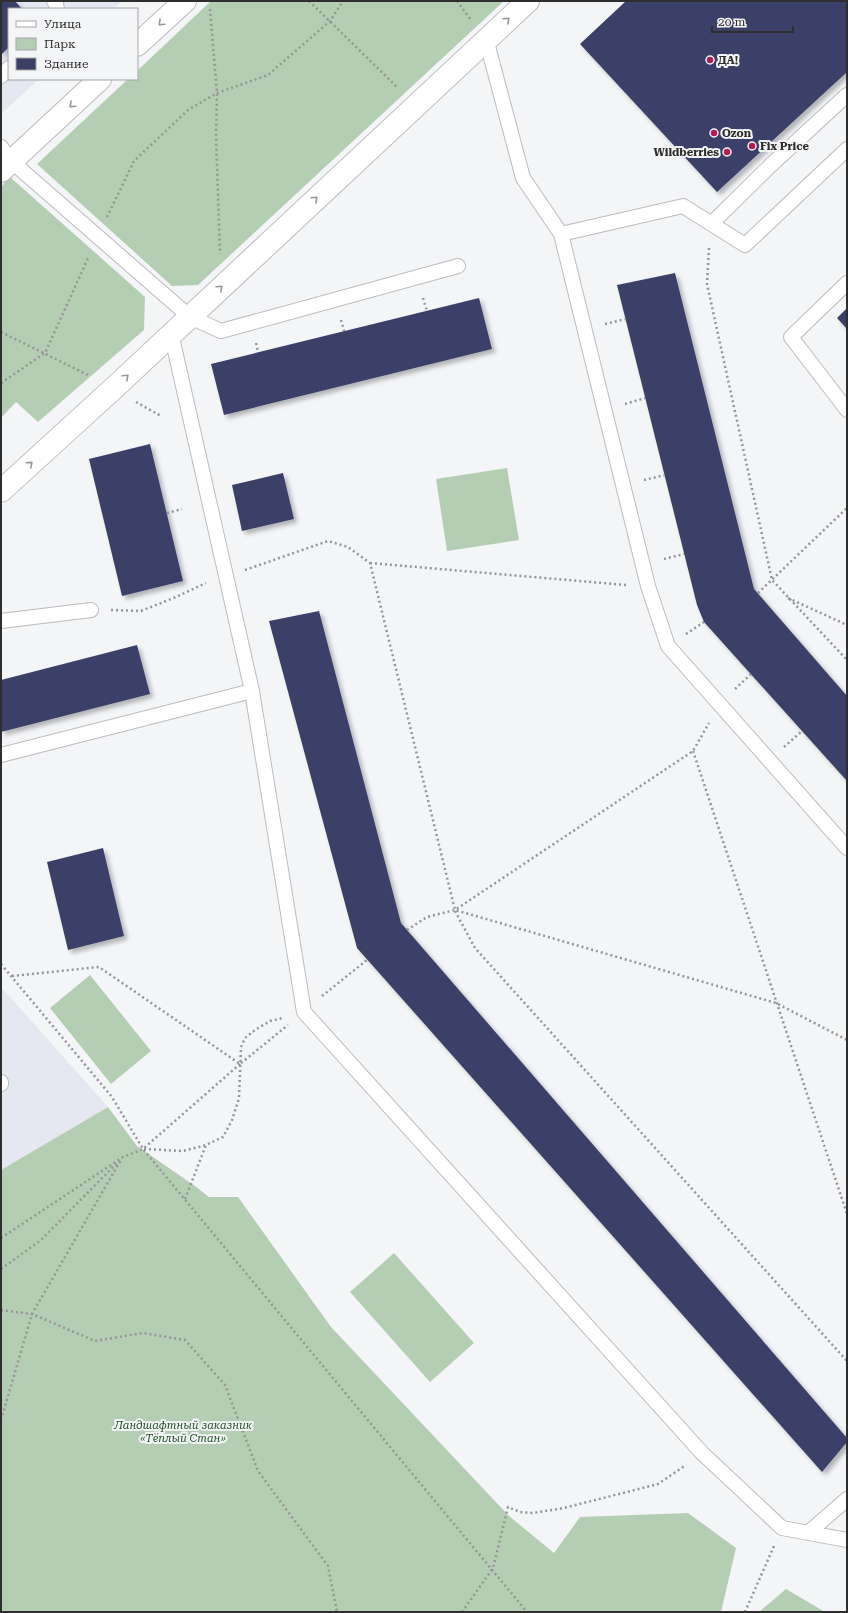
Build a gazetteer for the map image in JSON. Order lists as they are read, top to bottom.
{
  "parks": ["Ландшафтный заказник «Тёплый Стан»"],
  "places": [
    "ДА!",
    "Ozon",
    "Fix Price",
    "Wildberries"
  ],
  "legend": ["Улица", "Парк", "Здание"],
  "scale_bar": "20 m"
}
